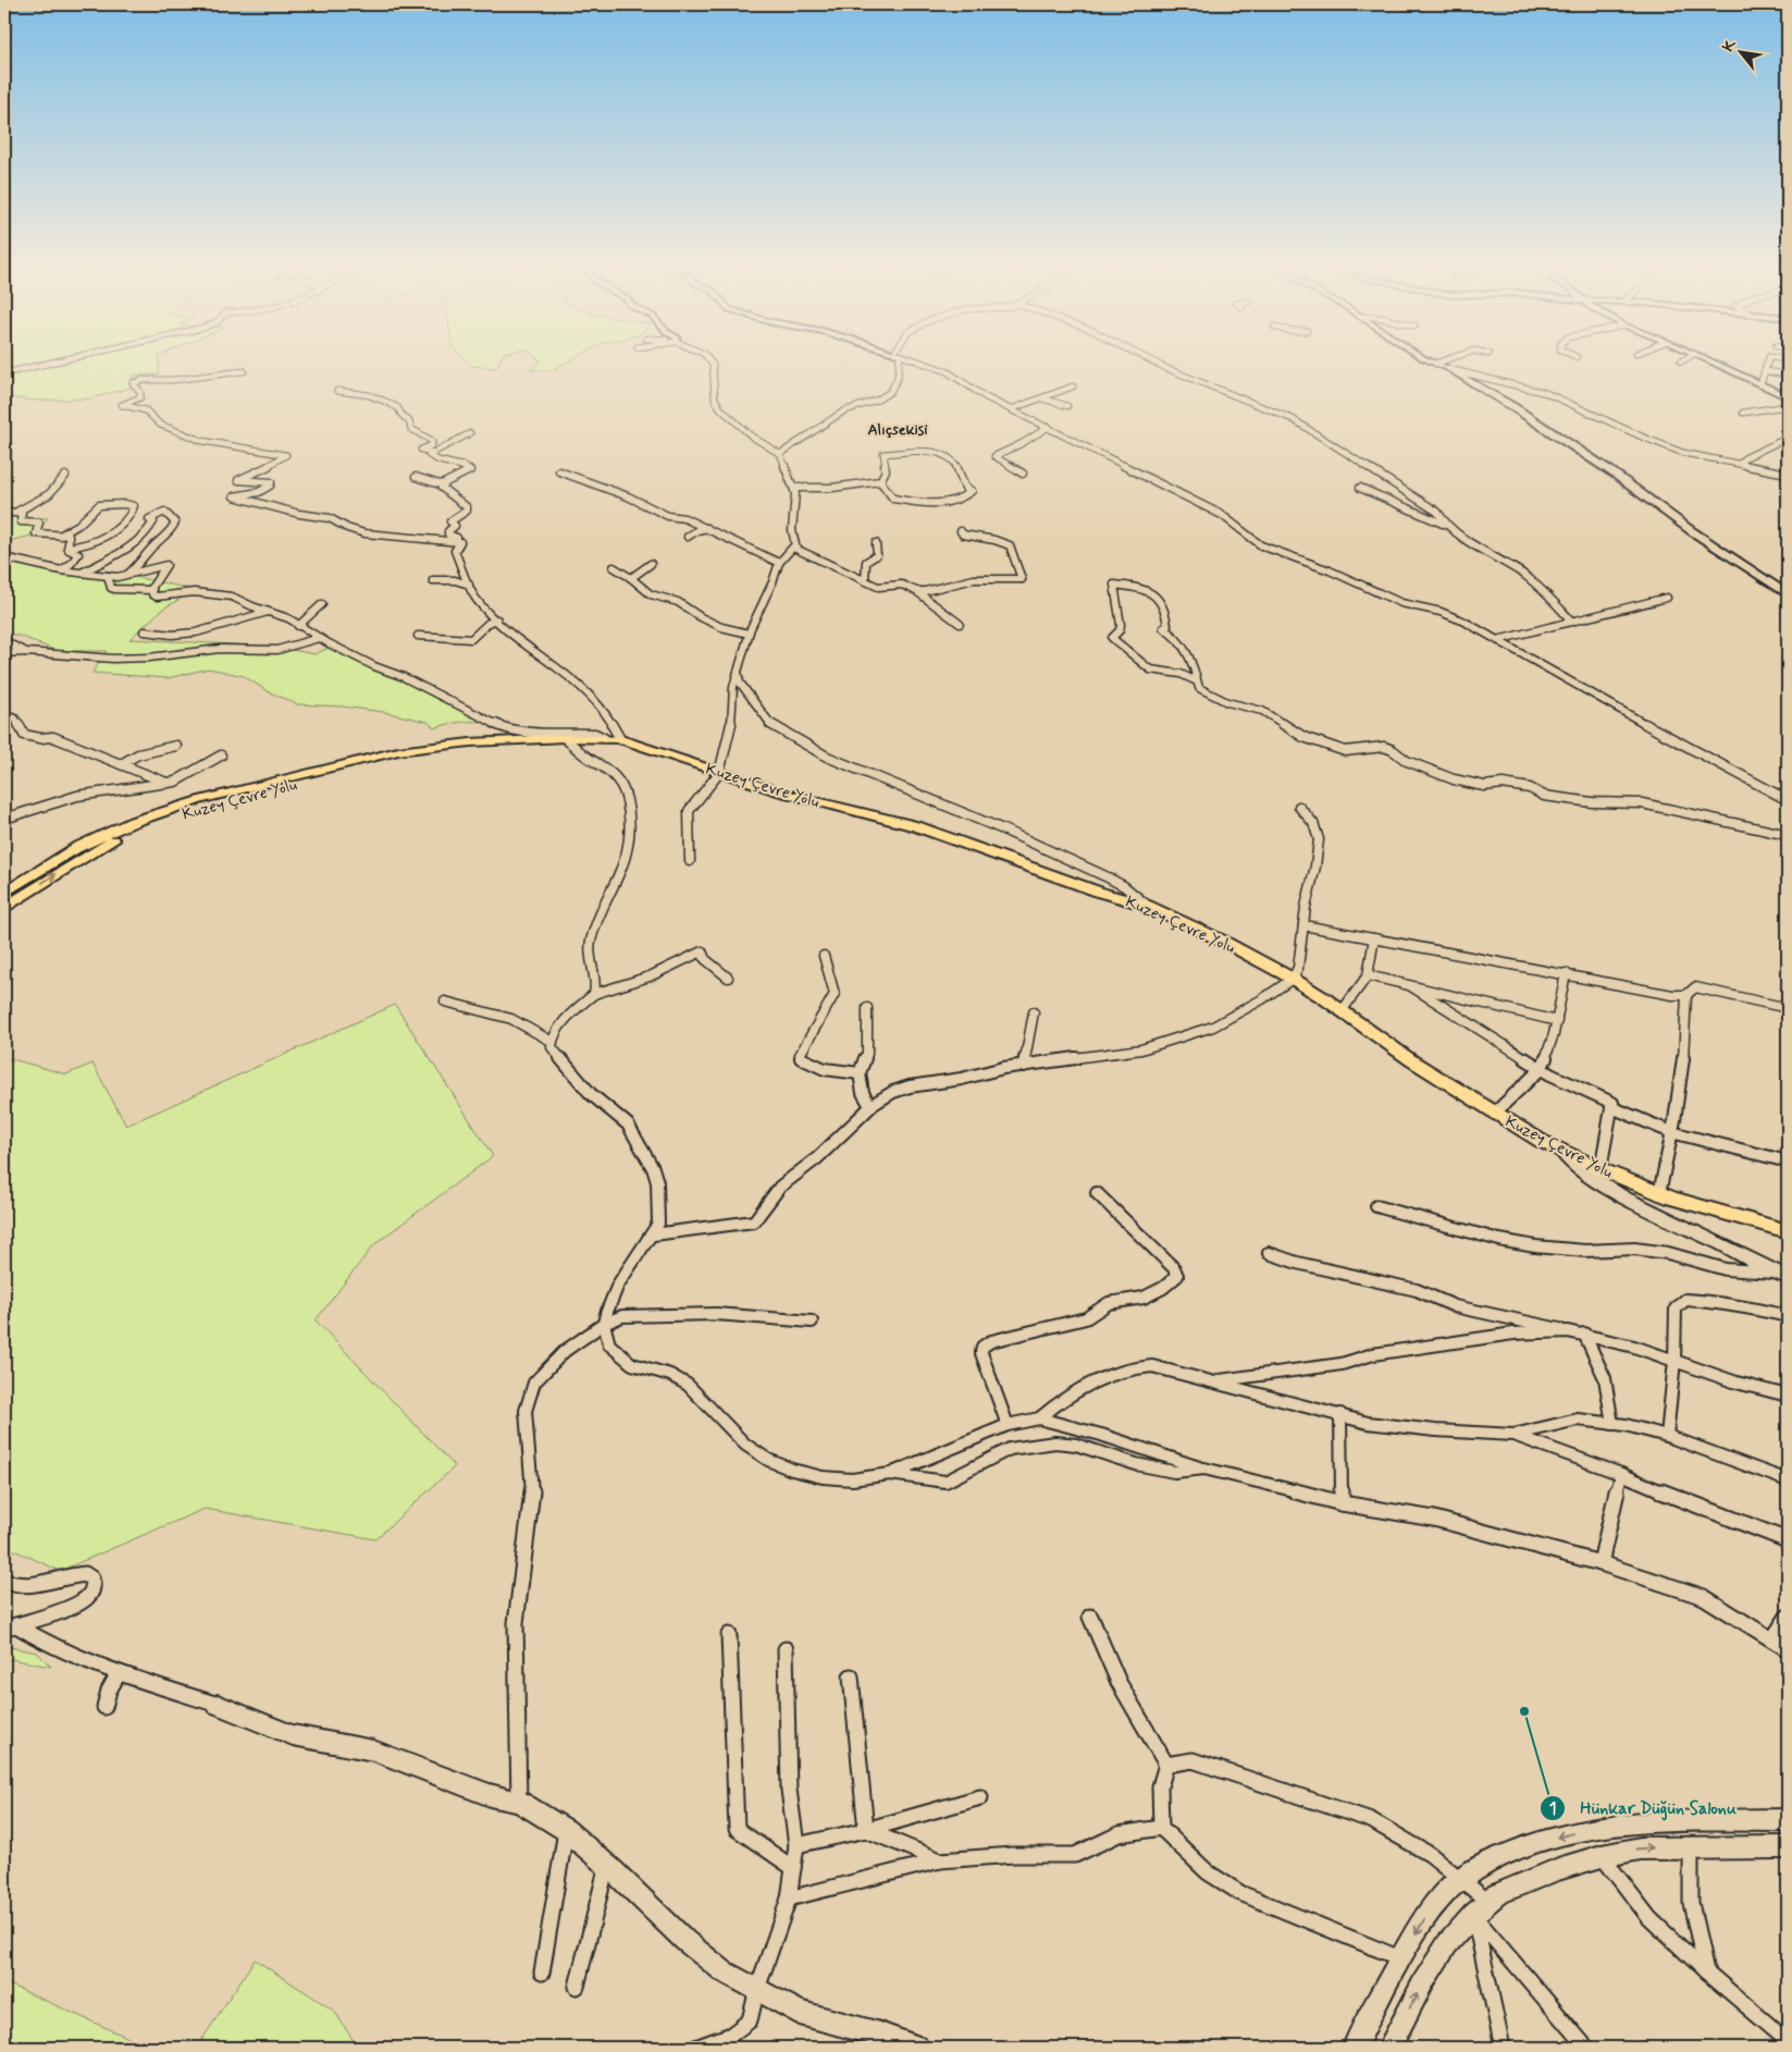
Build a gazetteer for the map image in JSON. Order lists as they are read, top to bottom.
{
  "streets": {
    "main road": ["Kuzey Çevre Yolu"]
  },
  "districts": ["Alıçsekisi"],
  "places": ["Hünkar Düğün Salonu"],
  "north": "top left"
}
